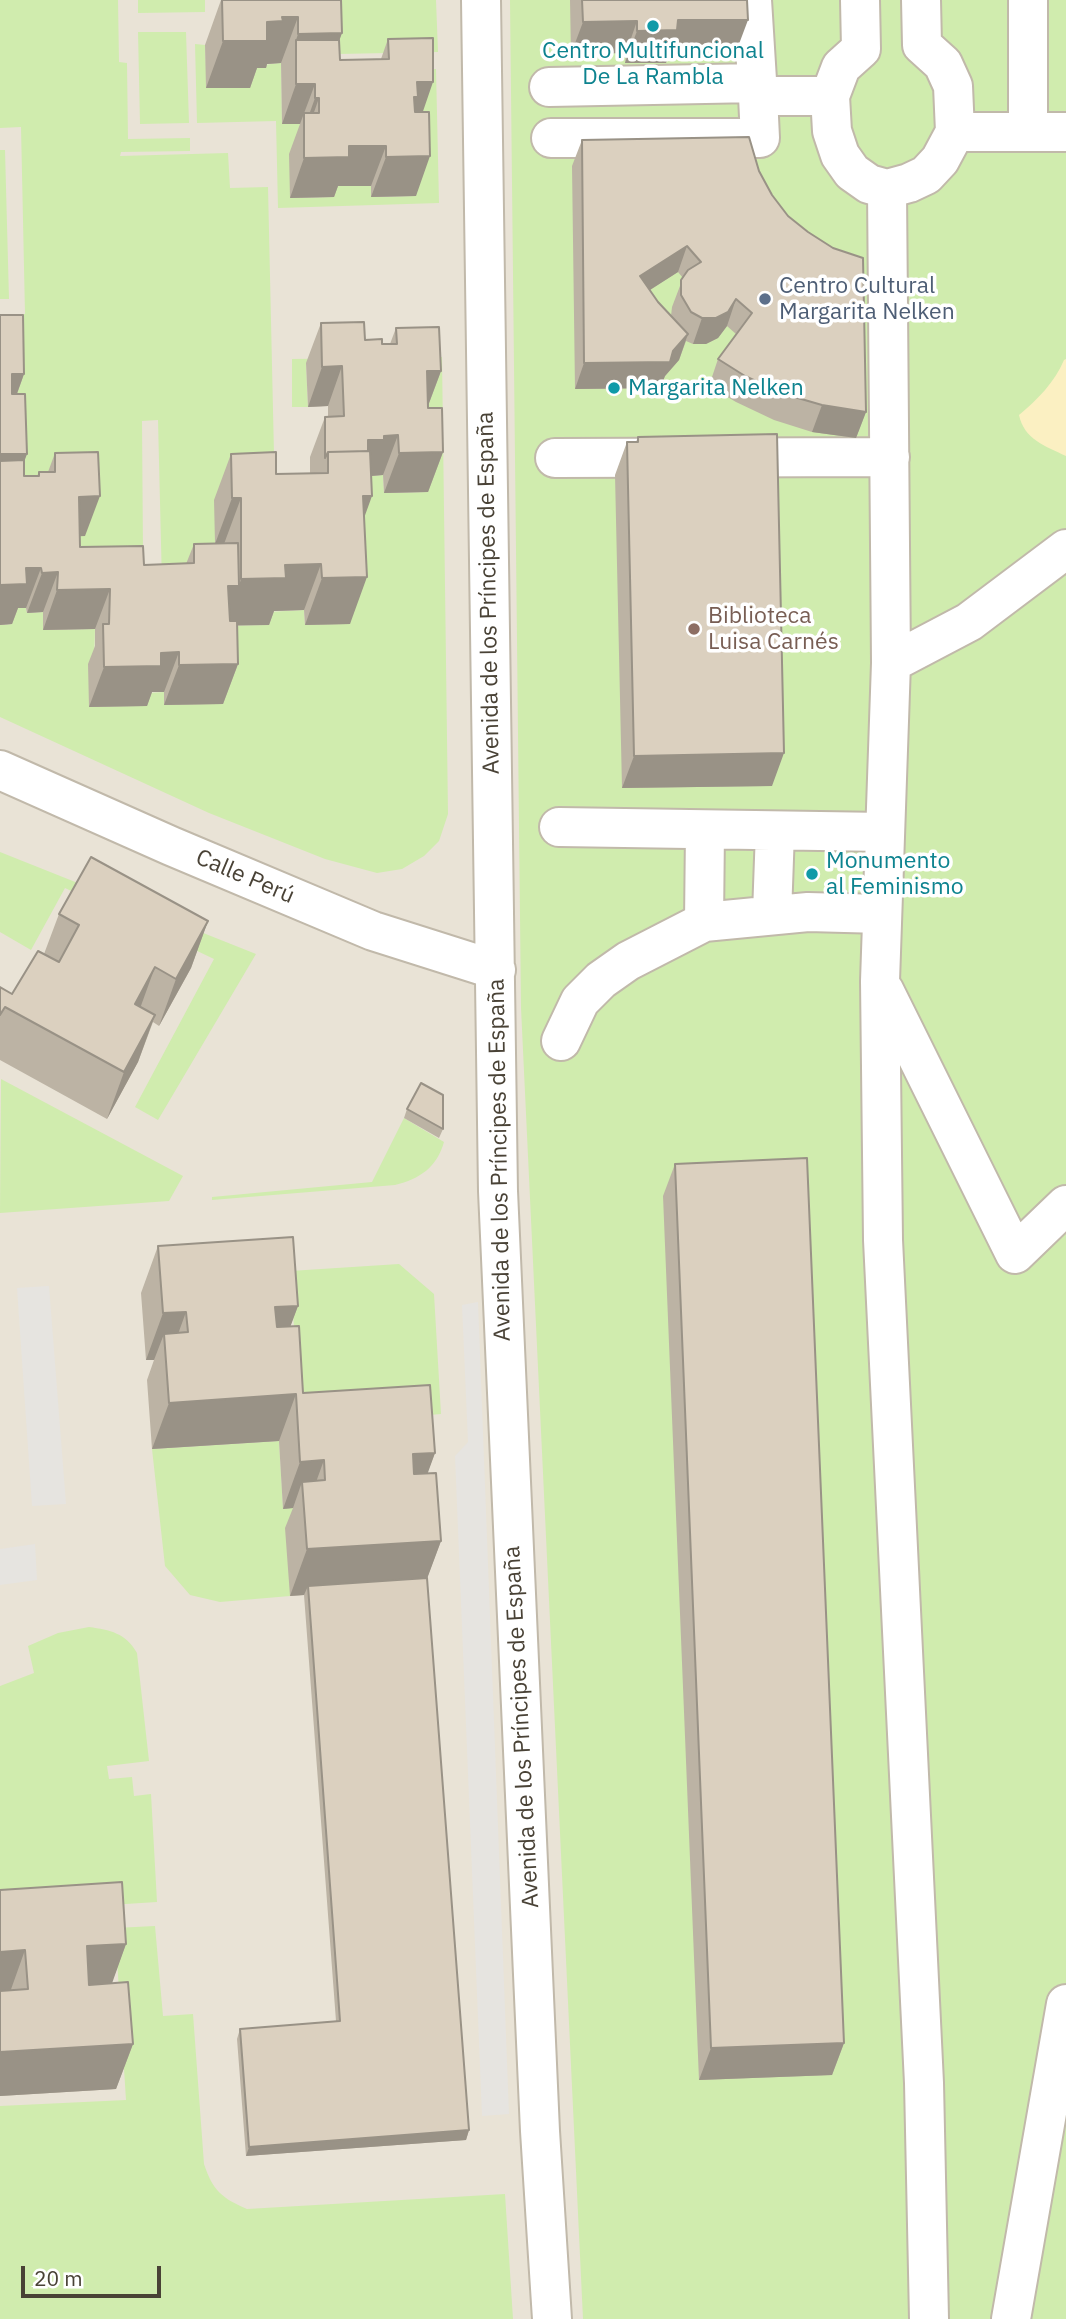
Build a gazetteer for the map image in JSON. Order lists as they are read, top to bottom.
{
  "streets": {
    "street": ["Avenida de los Príncipes de España", "Calle Perú"]
  },
  "crossings": [
    ["Avenida de los Príncipes de España", "Calle Perú"]
  ],
  "places": [
    "Centro Multifuncional De La Rambla",
    "Centro Cultural Margarita Nelken",
    "Margarita Nelken",
    "Biblioteca Luisa Carnés",
    "Monumento al Feminismo"
  ],
  "scale_bar": "20 m"
}
